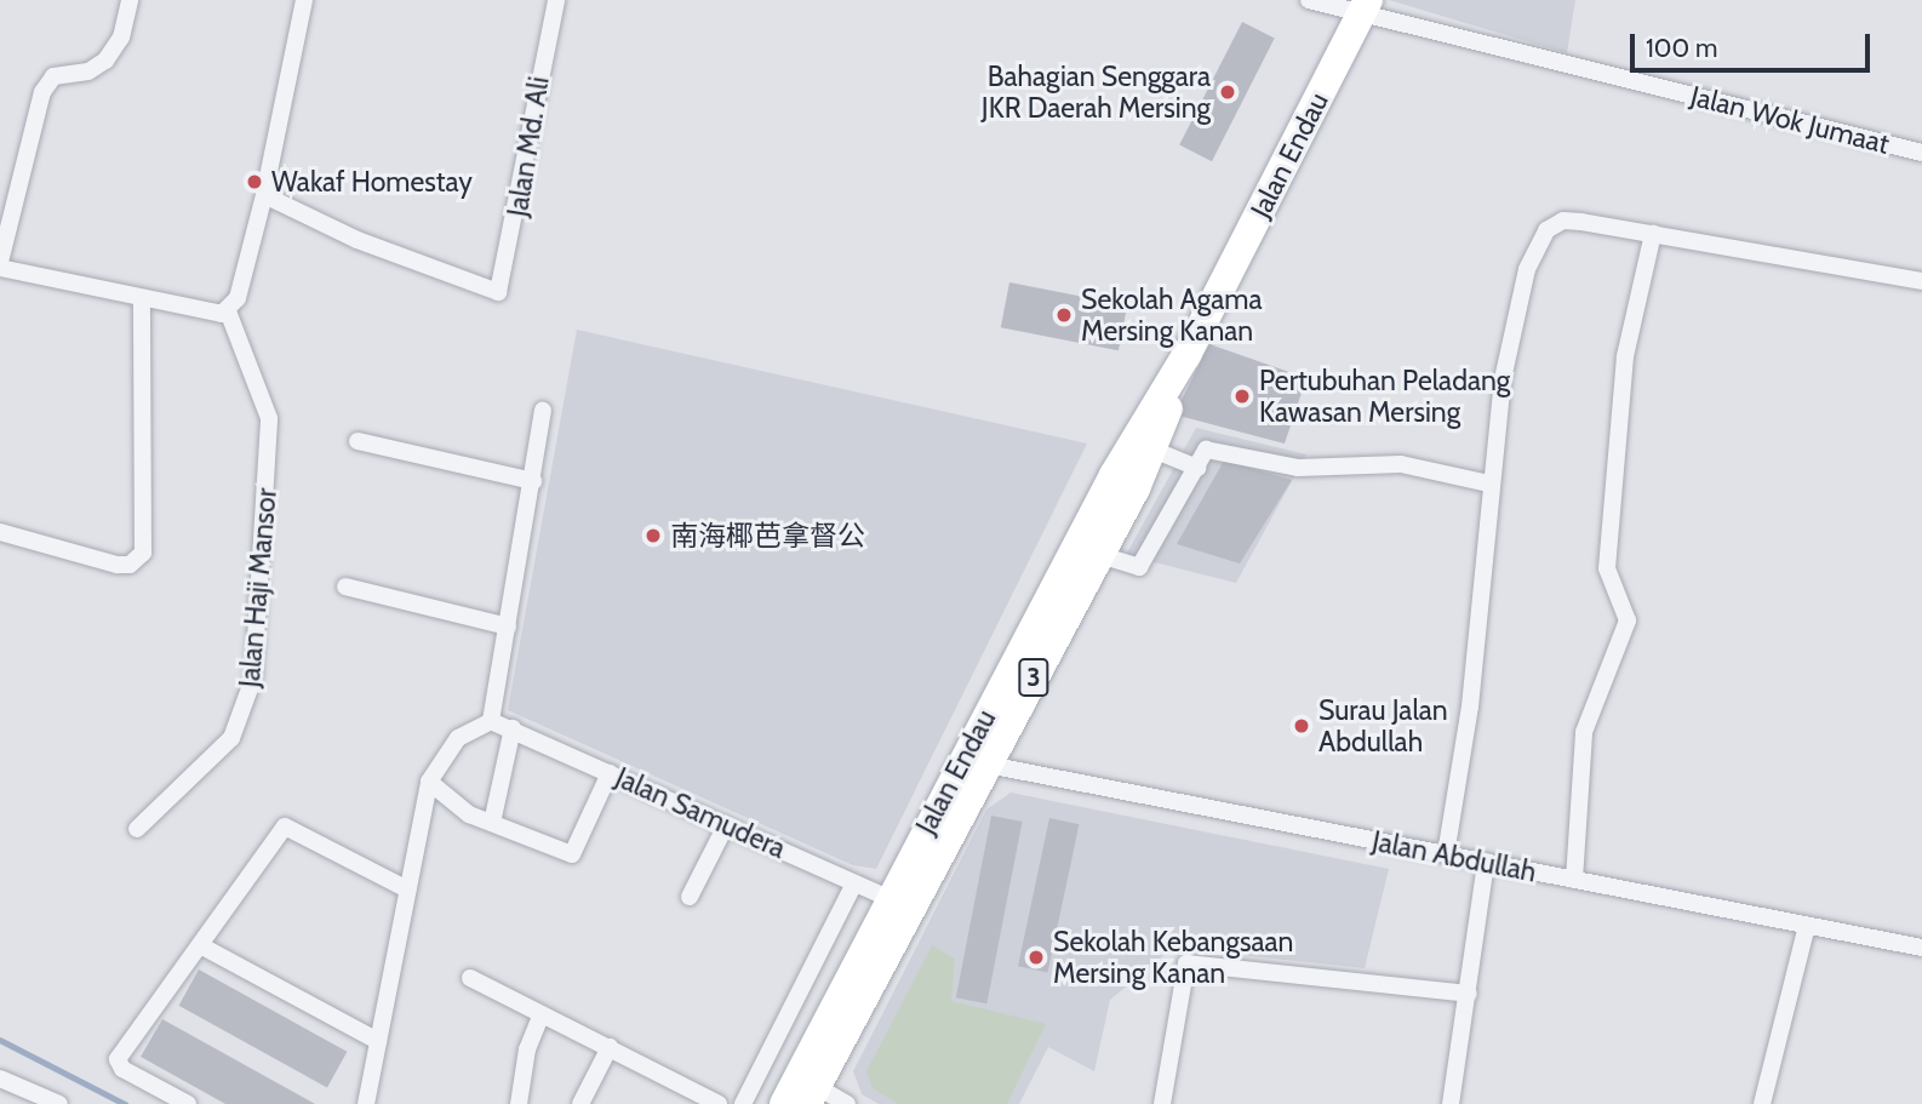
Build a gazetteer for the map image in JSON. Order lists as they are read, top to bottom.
{
  "streets": {
    "highway": ["Jalan Endau", "3"],
    "street": [
      "Jalan Wok Jumaat",
      "Jalan Md. Ali",
      "Jalan Haji Mansor",
      "Jalan Samudera",
      "Jalan Abdullah"
    ]
  },
  "crossings": [
    ["Jalan Wok Jumaat", "Jalan Endau"],
    ["Jalan Endau", "Jalan Samudera"],
    ["Jalan Endau", "Jalan Abdullah"]
  ],
  "places": [
    "Bahagian Senggara JKR Daerah Mersing",
    "Wakaf Homestay",
    "Sekolah Agama Mersing Kanan",
    "Pertubuhan Peladang Kawasan Mersing",
    "南海椰芭拿督公",
    "Surau Jalan Abdullah",
    "Sekolah Kebangsaan Mersing Kanan"
  ],
  "scale_bar": "100 m"
}
